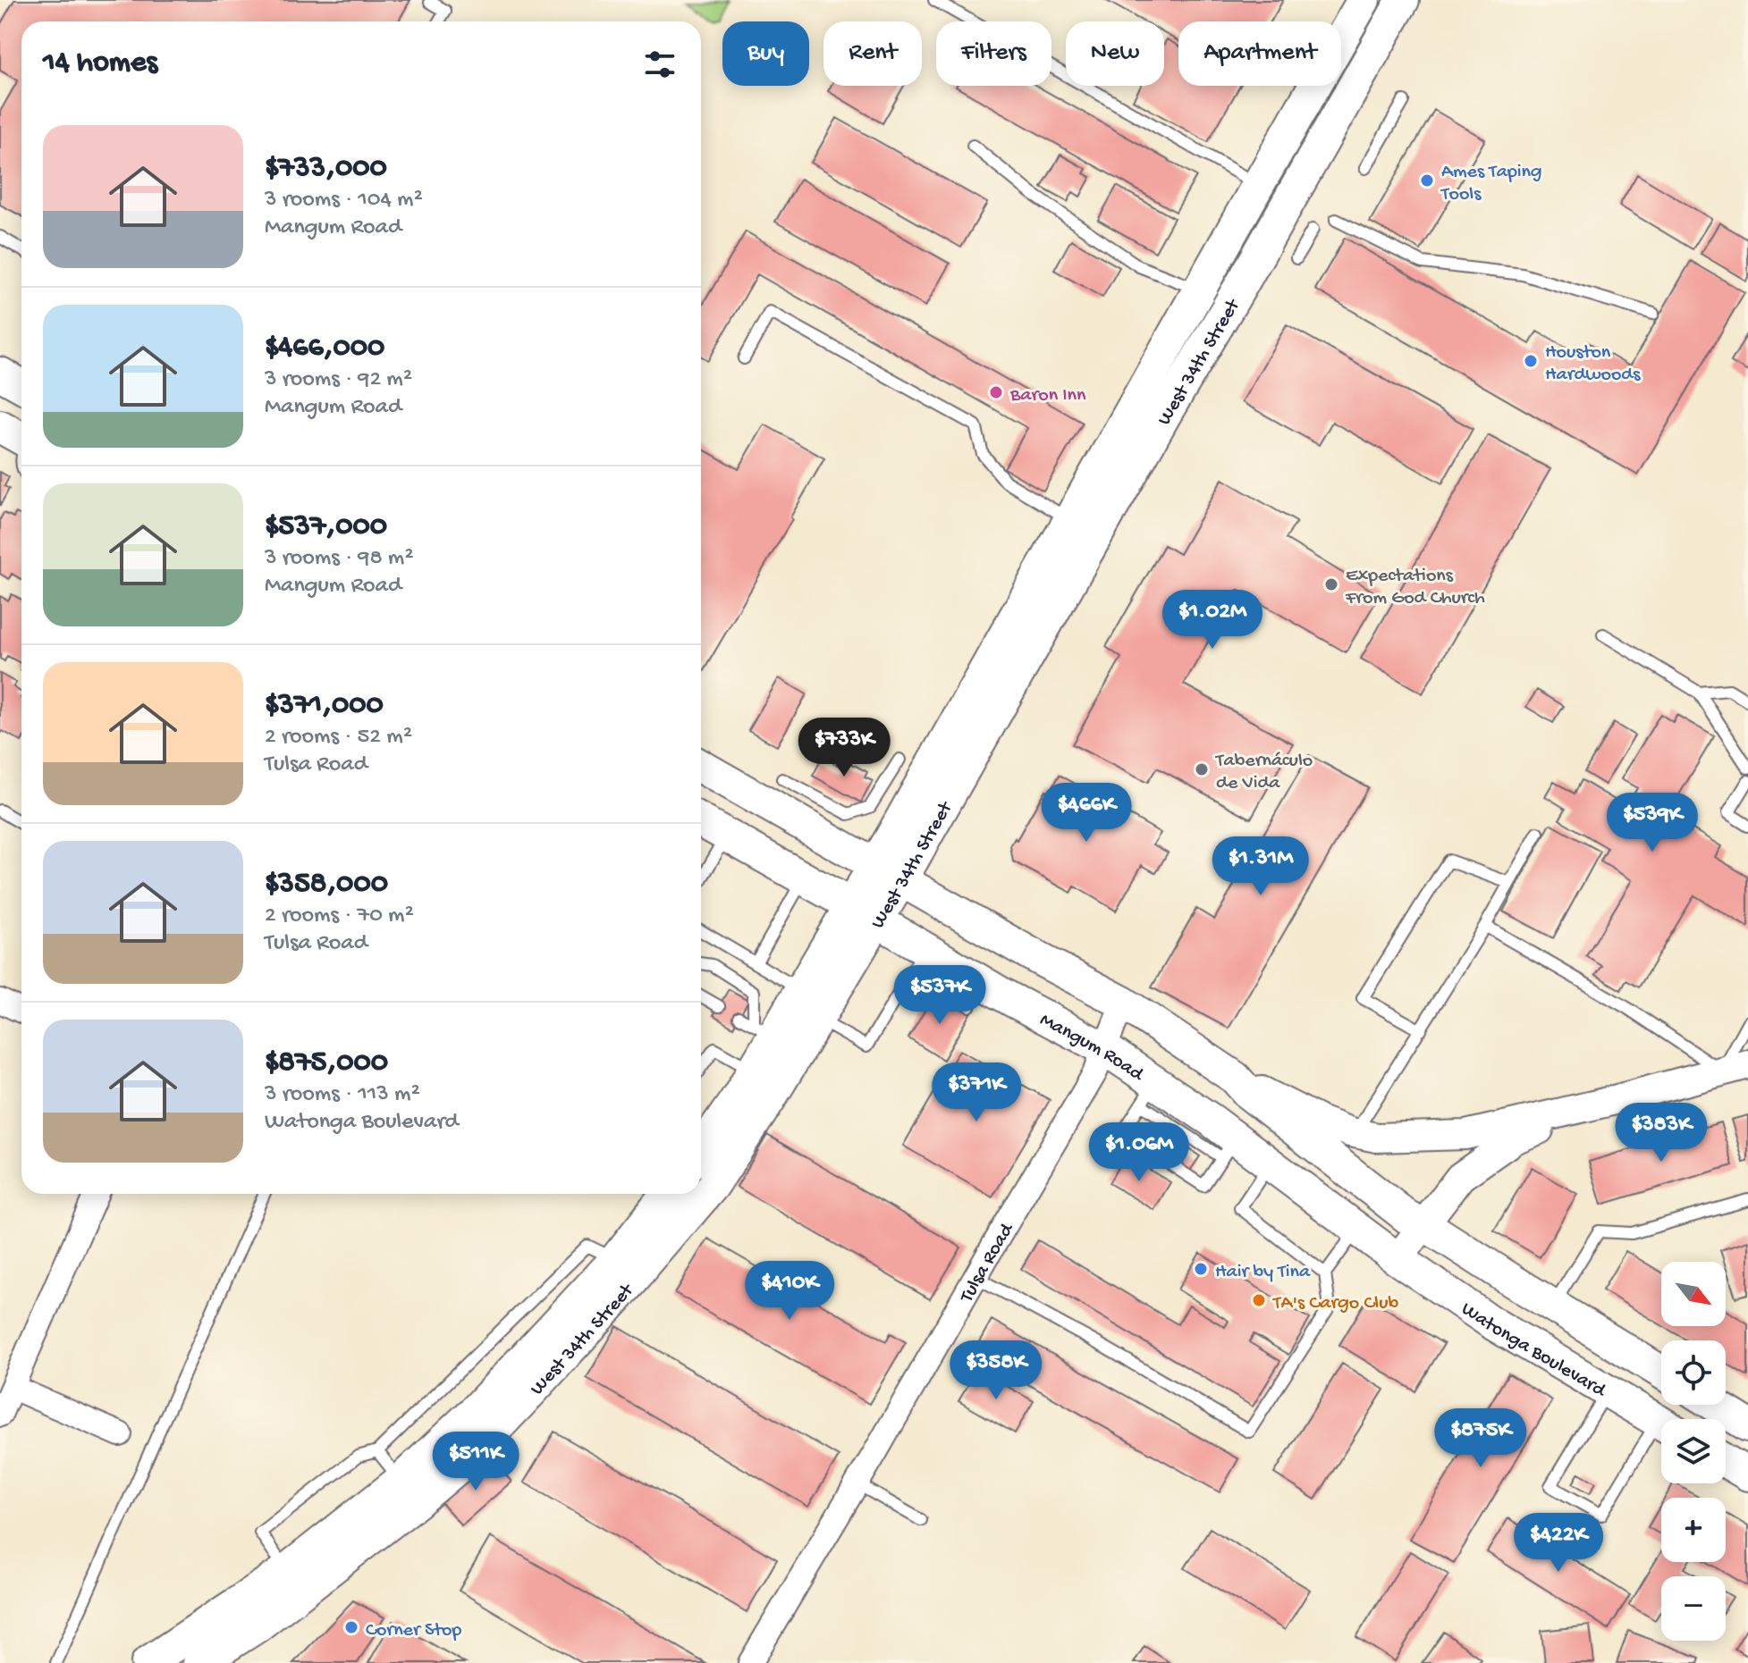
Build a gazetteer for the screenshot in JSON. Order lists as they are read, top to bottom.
{
  "streets": {
    "main road": ["West 34th Street", "Mangum Road", "Watonga Boulevard"],
    "street": ["Tulsa Road"]
  },
  "crossings": [
    ["West 34th Street", "Mangum Road"],
    ["Mangum Road", "Tulsa Road"],
    ["Mangum Road", "Watonga Boulevard"]
  ],
  "places": [
    "Ames Taping Tools",
    "Houston Hardwoods",
    "Baron Inn",
    "Expectations From God Church",
    "Tabernáculo de Vida",
    "Hair by Tina",
    "TA's Cargo Club",
    "Corner Stop"
  ],
  "north": "bottom right",
  "page": {
    "chip": [
      "Buy",
      "Rent",
      "Filters",
      "New",
      "Apartment"
    ],
    "heading": "14 homes",
    "list": [
      {
        "name": "$733,000",
        "note": "3 rooms · 104 m² · Mangum Road"
      },
      {
        "name": "$466,000",
        "note": "3 rooms · 92 m² · Mangum Road"
      },
      {
        "name": "$537,000",
        "note": "3 rooms · 98 m² · Mangum Road"
      },
      {
        "name": "$371,000",
        "note": "2 rooms · 52 m² · Tulsa Road"
      },
      {
        "name": "$358,000",
        "note": "2 rooms · 70 m² · Tulsa Road"
      },
      {
        "name": "$875,000",
        "note": "3 rooms · 113 m² · Watonga Boulevard"
      }
    ],
    "price": [
      "$1.02M",
      "$733K",
      "$466K",
      "$539K",
      "$1.31M",
      "$537K",
      "$371K",
      "$383K",
      "$1.06M",
      "$410K",
      "$358K",
      "$875K",
      "$511K",
      "$422K"
    ],
    "map_buttons": ["+", "−"]
  }
}
